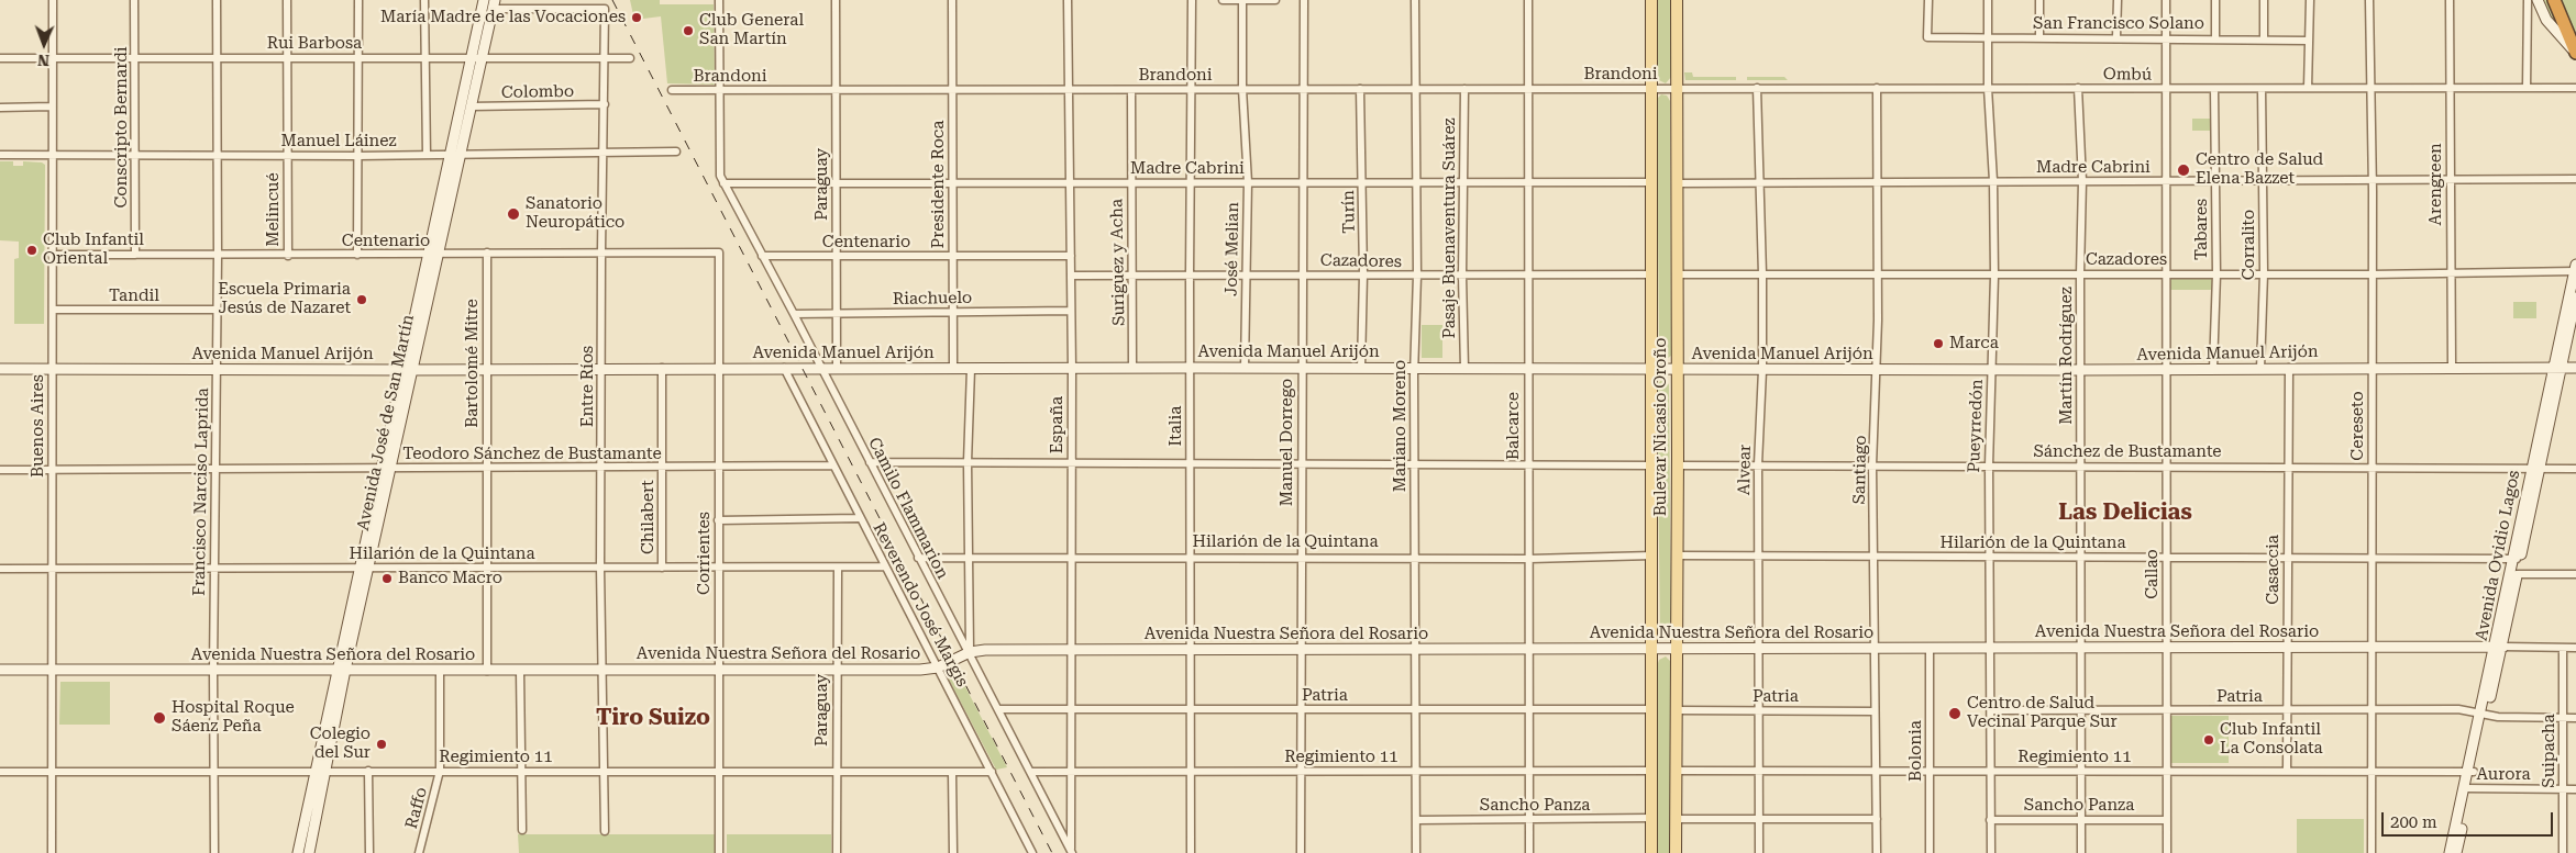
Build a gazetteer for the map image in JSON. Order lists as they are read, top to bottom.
{
  "streets": {
    "main road": ["Bulevar Nicasio Oroño"],
    "street": [
      "San Francisco Solano",
      "Rui Barbosa",
      "Brandoni",
      "Ombú",
      "Colombo",
      "Conscripto Bernardi",
      "Manuel Láinez",
      "Madre Cabrini",
      "Paraguay",
      "Presidente Roca",
      "Arengreen",
      "Melincué",
      "Turín",
      "Pasaje Buenaventura Suárez",
      "Tabares",
      "Centenario",
      "Corralito",
      "José Melian",
      "Cazadores",
      "Suriguez y Acha",
      "Tandil",
      "Riachuelo",
      "Avenida Manuel Arijón",
      "Martín Rodríguez",
      "Bartolomé Mitre",
      "Entre Ríos",
      "Avenida José de San Martín",
      "España",
      "Buenos Aires",
      "Italia",
      "Mariano Moreno",
      "Balcarce",
      "Pueyrredón",
      "Cereseto",
      "Manuel Dorrego",
      "Sánchez de Bustamante",
      "Teodoro Sánchez de Bustamante",
      "Alvear",
      "Santiago",
      "Francisco Narciso Laprida",
      "Camilo Flammarion",
      "Chilabert",
      "Hilarión de la Quintana",
      "Corrientes",
      "Avenida Ovidio Lagos",
      "Casaccia",
      "Callao",
      "Reverendo José Margis",
      "Avenida Nuestra Señora del Rosario",
      "Patria",
      "Bolonia",
      "Suipacha",
      "Regimiento 11",
      "Aurora",
      "Sancho Panza",
      "Raffo"
    ]
  },
  "crossings": [
    ["San Francisco Solano", "Pueyrredón"],
    ["San Francisco Solano", "Callao"],
    ["Rui Barbosa", "Conscripto Bernardi"],
    ["Rui Barbosa", "Melincué"],
    ["Rui Barbosa", "Entre Ríos"],
    ["Rui Barbosa", "Avenida José de San Martín"],
    ["Rui Barbosa", "Buenos Aires"],
    ["Rui Barbosa", "Francisco Narciso Laprida"],
    ["Brandoni", "Ombú"],
    ["Brandoni", "Paraguay"],
    ["Brandoni", "Presidente Roca"],
    ["Brandoni", "Turín"],
    ["Brandoni", "Pasaje Buenaventura Suárez"],
    ["Brandoni", "José Melian"],
    ["Brandoni", "Suriguez y Acha"],
    ["Brandoni", "España"],
    ["Brandoni", "Italia"],
    ["Brandoni", "Mariano Moreno"],
    ["Brandoni", "Balcarce"],
    ["Brandoni", "Bulevar Nicasio Oroño"],
    ["Brandoni", "Manuel Dorrego"],
    ["Ombú", "Arengreen"],
    ["Ombú", "Tabares"],
    ["Ombú", "Corralito"],
    ["Ombú", "Martín Rodríguez"],
    ["Ombú", "Pueyrredón"],
    ["Ombú", "Cereseto"],
    ["Ombú", "Bulevar Nicasio Oroño"],
    ["Ombú", "Alvear"],
    ["Ombú", "Santiago"],
    ["Ombú", "Callao"],
    ["Colombo", "Entre Ríos"],
    ["Colombo", "Avenida José de San Martín"],
    ["Conscripto Bernardi", "Manuel Láinez"],
    ["Conscripto Bernardi", "Centenario"],
    ["Manuel Láinez", "Melincué"],
    ["Manuel Láinez", "Entre Ríos"],
    ["Manuel Láinez", "Avenida José de San Martín"],
    ["Manuel Láinez", "Buenos Aires"],
    ["Manuel Láinez", "Francisco Narciso Laprida"],
    ["Madre Cabrini", "Paraguay"],
    ["Madre Cabrini", "Presidente Roca"],
    ["Madre Cabrini", "Arengreen"],
    ["Madre Cabrini", "Turín"],
    ["Madre Cabrini", "Pasaje Buenaventura Suárez"],
    ["Madre Cabrini", "Tabares"],
    ["Madre Cabrini", "Corralito"],
    ["Madre Cabrini", "José Melian"],
    ["Madre Cabrini", "Suriguez y Acha"],
    ["Madre Cabrini", "Martín Rodríguez"],
    ["Madre Cabrini", "España"],
    ["Madre Cabrini", "Italia"],
    ["Madre Cabrini", "Mariano Moreno"],
    ["Madre Cabrini", "Balcarce"],
    ["Madre Cabrini", "Pueyrredón"],
    ["Madre Cabrini", "Cereseto"],
    ["Madre Cabrini", "Bulevar Nicasio Oroño"],
    ["Madre Cabrini", "Manuel Dorrego"],
    ["Madre Cabrini", "Alvear"],
    ["Madre Cabrini", "Santiago"],
    ["Madre Cabrini", "Camilo Flammarion"],
    ["Madre Cabrini", "Callao"],
    ["Paraguay", "Centenario"],
    ["Paraguay", "Riachuelo"],
    ["Paraguay", "Avenida Manuel Arijón"],
    ["Paraguay", "Hilarión de la Quintana"],
    ["Paraguay", "Avenida Nuestra Señora del Rosario"],
    ["Paraguay", "Regimiento 11"],
    ["Presidente Roca", "Centenario"],
    ["Presidente Roca", "Riachuelo"],
    ["Presidente Roca", "Avenida Manuel Arijón"],
    ["Arengreen", "Cazadores"],
    ["Arengreen", "Avenida Manuel Arijón"],
    ["Melincué", "Centenario"],
    ["Turín", "Cazadores"],
    ["Turín", "Avenida Manuel Arijón"],
    ["Pasaje Buenaventura Suárez", "Cazadores"],
    ["Pasaje Buenaventura Suárez", "Avenida Manuel Arijón"],
    ["Tabares", "Cazadores"],
    ["Tabares", "Avenida Manuel Arijón"],
    ["Centenario", "Bartolomé Mitre"],
    ["Centenario", "Entre Ríos"],
    ["Centenario", "Avenida José de San Martín"],
    ["Centenario", "España"],
    ["Centenario", "Buenos Aires"],
    ["Centenario", "Francisco Narciso Laprida"],
    ["Centenario", "Camilo Flammarion"],
    ["Centenario", "Corrientes"],
    ["Corralito", "Cazadores"],
    ["Corralito", "Avenida Manuel Arijón"],
    ["José Melian", "Cazadores"],
    ["José Melian", "Avenida Manuel Arijón"],
    ["Cazadores", "Suriguez y Acha"],
    ["Cazadores", "Martín Rodríguez"],
    ["Cazadores", "España"],
    ["Cazadores", "Italia"],
    ["Cazadores", "Mariano Moreno"],
    ["Cazadores", "Balcarce"],
    ["Cazadores", "Pueyrredón"],
    ["Cazadores", "Cereseto"],
    ["Cazadores", "Bulevar Nicasio Oroño"],
    ["Cazadores", "Manuel Dorrego"],
    ["Cazadores", "Alvear"],
    ["Cazadores", "Santiago"],
    ["Cazadores", "Avenida Ovidio Lagos"],
    ["Cazadores", "Callao"],
    ["Suriguez y Acha", "Avenida Manuel Arijón"],
    ["Tandil", "Buenos Aires"],
    ["Tandil", "Francisco Narciso Laprida"],
    ["Riachuelo", "España"],
    ["Riachuelo", "Camilo Flammarion"],
    ["Avenida Manuel Arijón", "Martín Rodríguez"],
    ["Avenida Manuel Arijón", "Bartolomé Mitre"],
    ["Avenida Manuel Arijón", "Entre Ríos"],
    ["Avenida Manuel Arijón", "Avenida José de San Martín"],
    ["Avenida Manuel Arijón", "España"],
    ["Avenida Manuel Arijón", "Buenos Aires"],
    ["Avenida Manuel Arijón", "Italia"],
    ["Avenida Manuel Arijón", "Mariano Moreno"],
    ["Avenida Manuel Arijón", "Balcarce"],
    ["Avenida Manuel Arijón", "Pueyrredón"],
    ["Avenida Manuel Arijón", "Cereseto"],
    ["Avenida Manuel Arijón", "Bulevar Nicasio Oroño"],
    ["Avenida Manuel Arijón", "Manuel Dorrego"],
    ["Avenida Manuel Arijón", "Alvear"],
    ["Avenida Manuel Arijón", "Santiago"],
    ["Avenida Manuel Arijón", "Francisco Narciso Laprida"],
    ["Avenida Manuel Arijón", "Camilo Flammarion"],
    ["Avenida Manuel Arijón", "Chilabert"],
    ["Avenida Manuel Arijón", "Corrientes"],
    ["Avenida Manuel Arijón", "Avenida Ovidio Lagos"],
    ["Avenida Manuel Arijón", "Casaccia"],
    ["Avenida Manuel Arijón", "Callao"],
    ["Avenida Manuel Arijón", "Reverendo José Margis"],
    ["Martín Rodríguez", "Sánchez de Bustamante"],
    ["Martín Rodríguez", "Hilarión de la Quintana"],
    ["Martín Rodríguez", "Avenida Nuestra Señora del Rosario"],
    ["Martín Rodríguez", "Patria"],
    ["Martín Rodríguez", "Regimiento 11"],
    ["Martín Rodríguez", "Sancho Panza"],
    ["Bartolomé Mitre", "Teodoro Sánchez de Bustamante"],
    ["Bartolomé Mitre", "Hilarión de la Quintana"],
    ["Bartolomé Mitre", "Avenida Nuestra Señora del Rosario"],
    ["Entre Ríos", "Avenida José de San Martín"],
    ["Entre Ríos", "Teodoro Sánchez de Bustamante"],
    ["Entre Ríos", "Hilarión de la Quintana"],
    ["Entre Ríos", "Avenida Nuestra Señora del Rosario"],
    ["Entre Ríos", "Regimiento 11"],
    ["Avenida José de San Martín", "Teodoro Sánchez de Bustamante"],
    ["Avenida José de San Martín", "Hilarión de la Quintana"],
    ["Avenida José de San Martín", "Avenida Nuestra Señora del Rosario"],
    ["Avenida José de San Martín", "Regimiento 11"],
    ["España", "Camilo Flammarion"],
    ["España", "Hilarión de la Quintana"],
    ["España", "Avenida Nuestra Señora del Rosario"],
    ["España", "Patria"],
    ["España", "Regimiento 11"],
    ["Buenos Aires", "Teodoro Sánchez de Bustamante"],
    ["Buenos Aires", "Hilarión de la Quintana"],
    ["Buenos Aires", "Avenida Nuestra Señora del Rosario"],
    ["Buenos Aires", "Regimiento 11"],
    ["Italia", "Hilarión de la Quintana"],
    ["Italia", "Avenida Nuestra Señora del Rosario"],
    ["Italia", "Patria"],
    ["Italia", "Regimiento 11"],
    ["Mariano Moreno", "Hilarión de la Quintana"],
    ["Mariano Moreno", "Avenida Nuestra Señora del Rosario"],
    ["Mariano Moreno", "Patria"],
    ["Mariano Moreno", "Regimiento 11"],
    ["Mariano Moreno", "Sancho Panza"],
    ["Balcarce", "Hilarión de la Quintana"],
    ["Balcarce", "Avenida Nuestra Señora del Rosario"],
    ["Balcarce", "Patria"],
    ["Balcarce", "Regimiento 11"],
    ["Balcarce", "Sancho Panza"],
    ["Pueyrredón", "Sánchez de Bustamante"],
    ["Pueyrredón", "Hilarión de la Quintana"],
    ["Pueyrredón", "Avenida Nuestra Señora del Rosario"],
    ["Pueyrredón", "Patria"],
    ["Pueyrredón", "Regimiento 11"],
    ["Pueyrredón", "Sancho Panza"],
    ["Cereseto", "Sánchez de Bustamante"],
    ["Cereseto", "Hilarión de la Quintana"],
    ["Cereseto", "Avenida Nuestra Señora del Rosario"],
    ["Cereseto", "Patria"],
    ["Cereseto", "Regimiento 11"],
    ["Bulevar Nicasio Oroño", "Sánchez de Bustamante"],
    ["Bulevar Nicasio Oroño", "Hilarión de la Quintana"],
    ["Bulevar Nicasio Oroño", "Avenida Nuestra Señora del Rosario"],
    ["Bulevar Nicasio Oroño", "Patria"],
    ["Bulevar Nicasio Oroño", "Regimiento 11"],
    ["Bulevar Nicasio Oroño", "Sancho Panza"],
    ["Manuel Dorrego", "Hilarión de la Quintana"],
    ["Manuel Dorrego", "Avenida Nuestra Señora del Rosario"],
    ["Manuel Dorrego", "Patria"],
    ["Manuel Dorrego", "Regimiento 11"],
    ["Sánchez de Bustamante", "Alvear"],
    ["Sánchez de Bustamante", "Santiago"],
    ["Sánchez de Bustamante", "Avenida Ovidio Lagos"],
    ["Sánchez de Bustamante", "Casaccia"],
    ["Sánchez de Bustamante", "Callao"],
    ["Teodoro Sánchez de Bustamante", "Francisco Narciso Laprida"],
    ["Teodoro Sánchez de Bustamante", "Chilabert"],
    ["Teodoro Sánchez de Bustamante", "Corrientes"],
    ["Teodoro Sánchez de Bustamante", "Reverendo José Margis"],
    ["Alvear", "Hilarión de la Quintana"],
    ["Alvear", "Avenida Nuestra Señora del Rosario"],
    ["Alvear", "Patria"],
    ["Alvear", "Regimiento 11"],
    ["Santiago", "Hilarión de la Quintana"],
    ["Santiago", "Avenida Nuestra Señora del Rosario"],
    ["Santiago", "Patria"],
    ["Santiago", "Regimiento 11"],
    ["Francisco Narciso Laprida", "Hilarión de la Quintana"],
    ["Francisco Narciso Laprida", "Avenida Nuestra Señora del Rosario"],
    ["Francisco Narciso Laprida", "Regimiento 11"],
    ["Camilo Flammarion", "Hilarión de la Quintana"],
    ["Camilo Flammarion", "Avenida Nuestra Señora del Rosario"],
    ["Camilo Flammarion", "Patria"],
    ["Camilo Flammarion", "Regimiento 11"],
    ["Chilabert", "Hilarión de la Quintana"],
    ["Hilarión de la Quintana", "Corrientes"],
    ["Hilarión de la Quintana", "Avenida Ovidio Lagos"],
    ["Hilarión de la Quintana", "Casaccia"],
    ["Hilarión de la Quintana", "Callao"],
    ["Hilarión de la Quintana", "Reverendo José Margis"],
    ["Corrientes", "Avenida Nuestra Señora del Rosario"],
    ["Corrientes", "Regimiento 11"],
    ["Avenida Ovidio Lagos", "Avenida Nuestra Señora del Rosario"],
    ["Avenida Ovidio Lagos", "Patria"],
    ["Avenida Ovidio Lagos", "Regimiento 11"],
    ["Avenida Ovidio Lagos", "Aurora"],
    ["Casaccia", "Avenida Nuestra Señora del Rosario"],
    ["Casaccia", "Patria"],
    ["Casaccia", "Regimiento 11"],
    ["Callao", "Avenida Nuestra Señora del Rosario"],
    ["Callao", "Patria"],
    ["Callao", "Regimiento 11"],
    ["Callao", "Sancho Panza"],
    ["Reverendo José Margis", "Avenida Nuestra Señora del Rosario"],
    ["Reverendo José Margis", "Regimiento 11"],
    ["Avenida Nuestra Señora del Rosario", "Bolonia"],
    ["Avenida Nuestra Señora del Rosario", "Suipacha"],
    ["Avenida Nuestra Señora del Rosario", "Raffo"],
    ["Patria", "Suipacha"],
    ["Bolonia", "Regimiento 11"],
    ["Suipacha", "Aurora"],
    ["Regimiento 11", "Raffo"]
  ],
  "districts": ["Las Delicias", "Tiro Suizo"],
  "places": [
    "María Madre de las Vocaciones",
    "Club General San Martín",
    "Centro de Salud Elena Bazzet",
    "Sanatorio Neuropático",
    "Club Infantil Oriental",
    "Escuela Primaria Jesús de Nazaret",
    "Marca",
    "Banco Macro",
    "Centro de Salud Vecinal Parque Sur",
    "Hospital Roque Sáenz Peña",
    "Club Infantil La Consolata",
    "Colegio del Sur"
  ],
  "scale_bar": "200 m",
  "north": "bottom"
}
